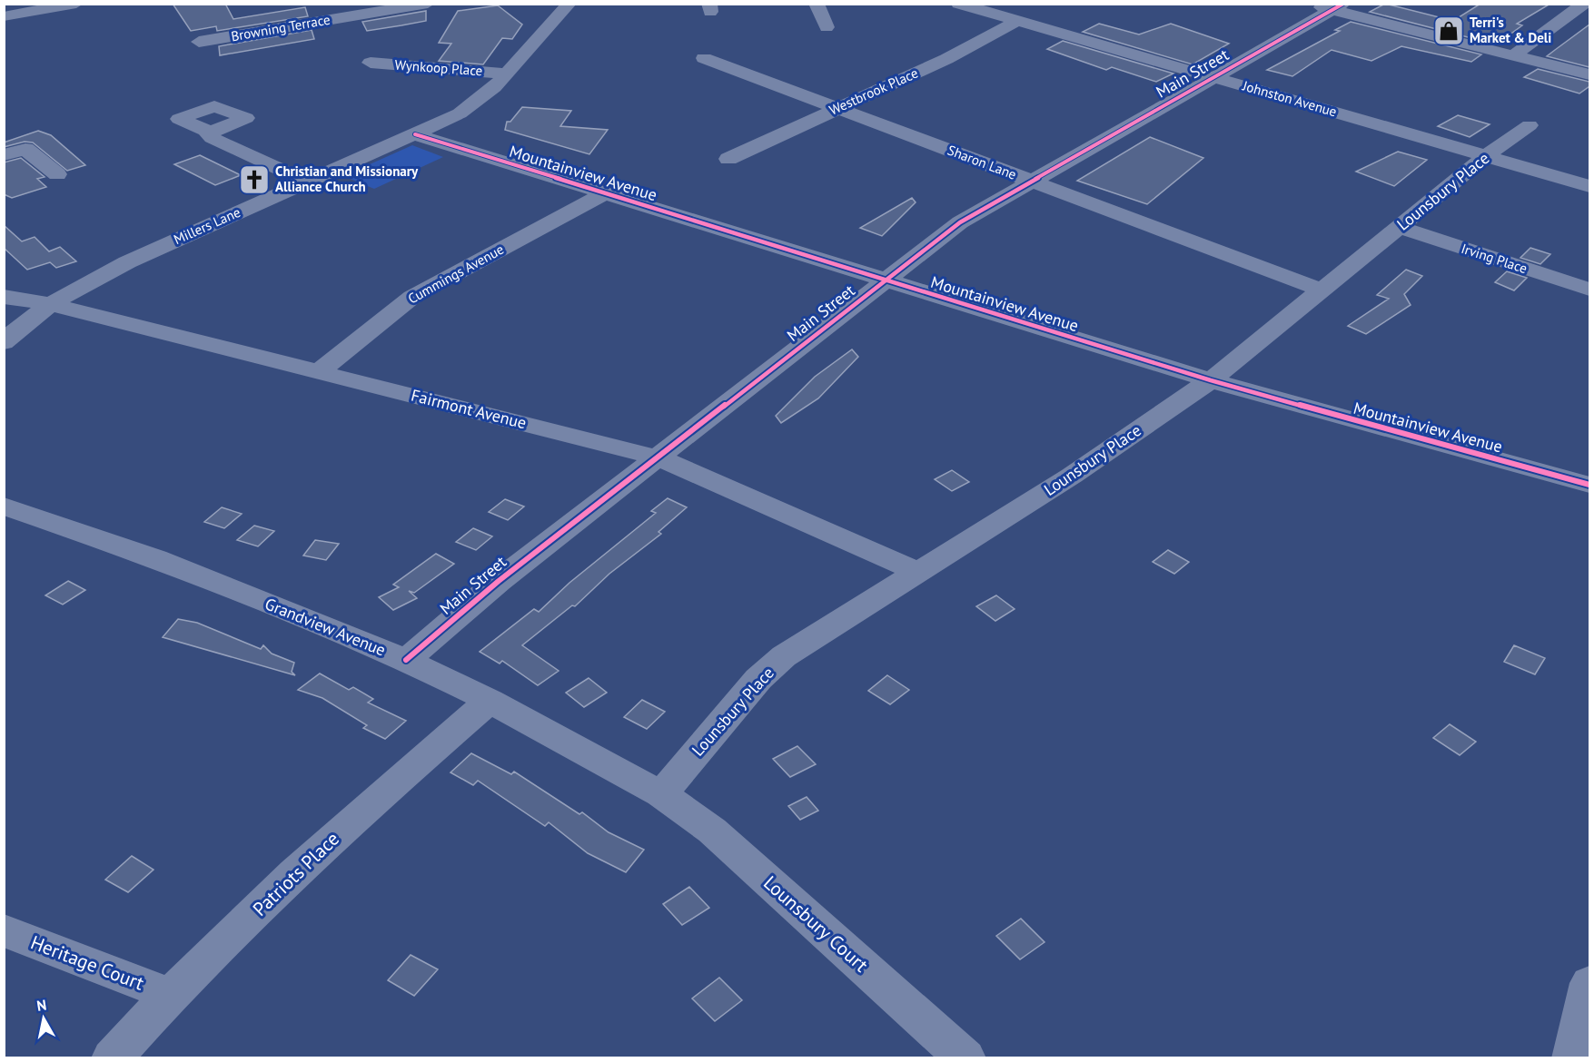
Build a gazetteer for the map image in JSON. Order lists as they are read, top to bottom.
{
  "streets": {
    "street": [
      "Browning Terrace",
      "Wynkoop Place",
      "Main Street",
      "Westbrook Place",
      "Johnston Avenue",
      "Sharon Lane",
      "Mountainview Avenue",
      "Lounsbury Place",
      "Millers Lane",
      "Irving Place",
      "Cummings Avenue",
      "Fairmont Avenue",
      "Grandview Avenue",
      "Patriots Place",
      "Lounsbury Court",
      "Heritage Court"
    ]
  },
  "crossings": [
    ["Wynkoop Place", "Millers Lane"],
    ["Main Street", "Johnston Avenue"],
    ["Main Street", "Sharon Lane"],
    ["Main Street", "Mountainview Avenue"],
    ["Main Street", "Fairmont Avenue"],
    ["Main Street", "Grandview Avenue"],
    ["Westbrook Place", "Johnston Avenue"],
    ["Westbrook Place", "Sharon Lane"],
    ["Johnston Avenue", "Lounsbury Place"],
    ["Sharon Lane", "Lounsbury Place"],
    ["Mountainview Avenue", "Lounsbury Place"],
    ["Mountainview Avenue", "Millers Lane"],
    ["Mountainview Avenue", "Cummings Avenue"],
    ["Lounsbury Place", "Irving Place"],
    ["Lounsbury Place", "Fairmont Avenue"],
    ["Lounsbury Place", "Grandview Avenue"],
    ["Lounsbury Place", "Lounsbury Court"],
    ["Millers Lane", "Fairmont Avenue"],
    ["Cummings Avenue", "Fairmont Avenue"],
    ["Grandview Avenue", "Patriots Place"],
    ["Grandview Avenue", "Lounsbury Court"],
    ["Patriots Place", "Heritage Court"]
  ],
  "places": {
    "shop": ["Terri's Market & Deli"],
    "church": ["Christian and Missionary Alliance Church"]
  },
  "north": "top"
}
